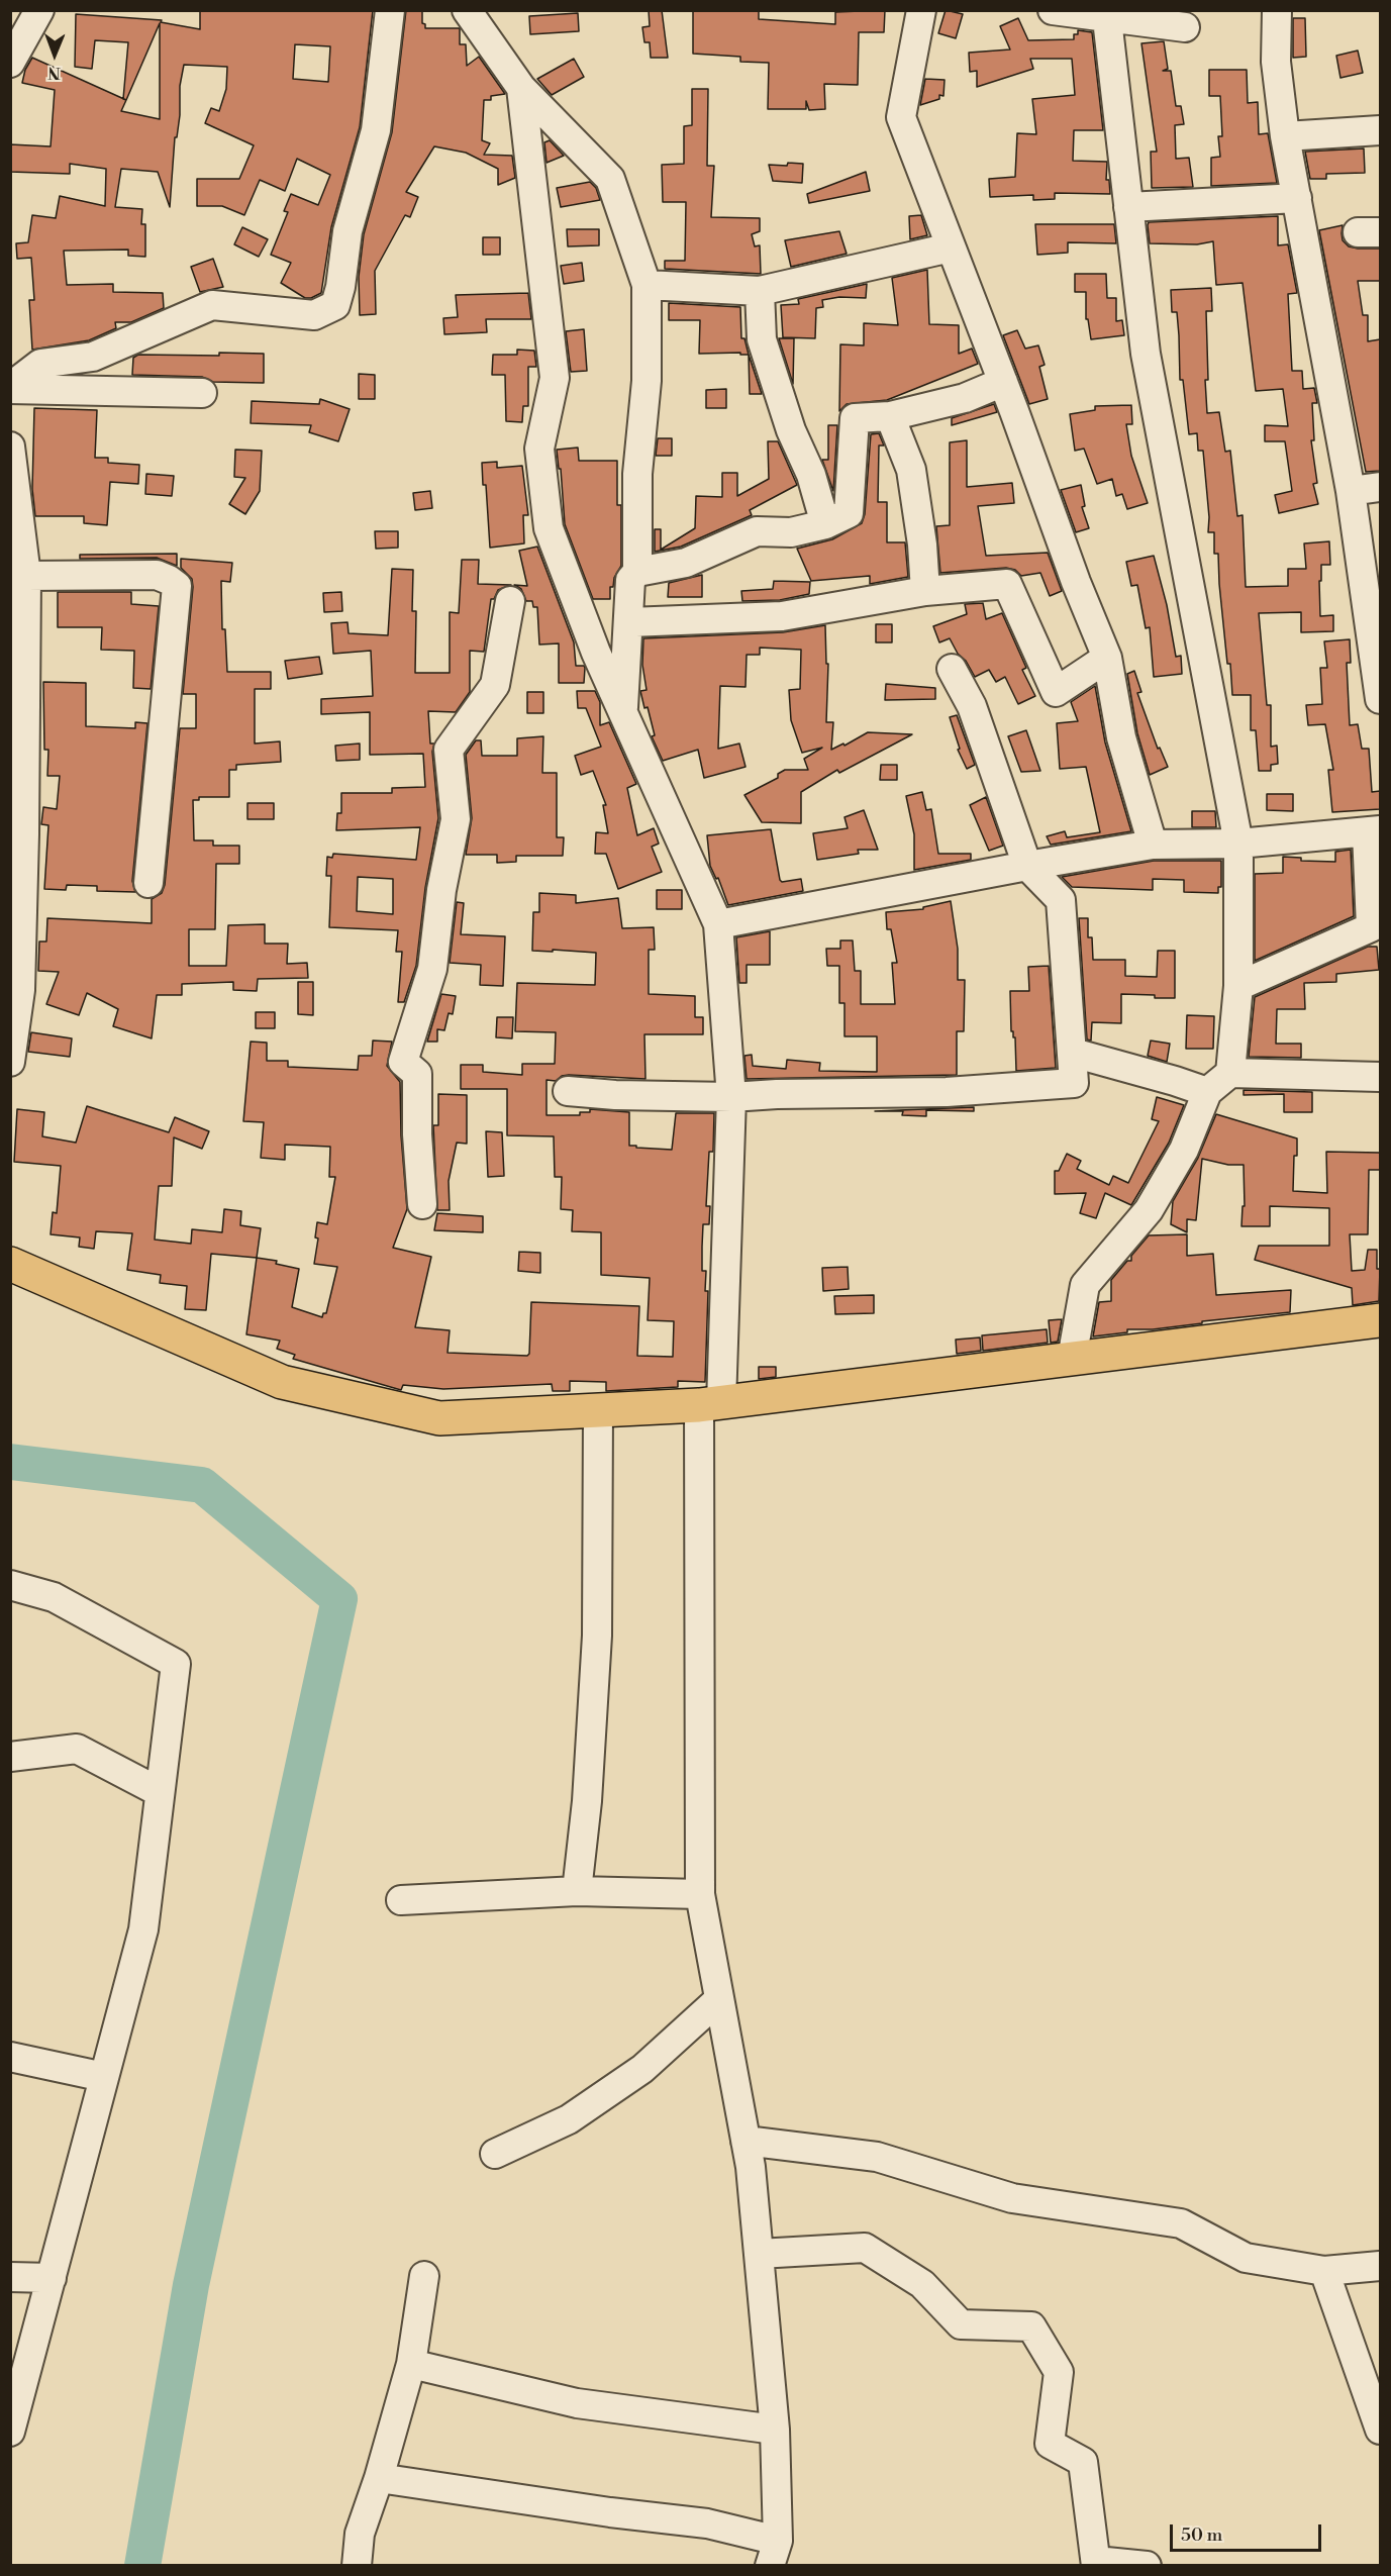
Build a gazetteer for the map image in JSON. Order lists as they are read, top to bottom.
{
  "scale_bar": "50 m",
  "north": "bottom"
}
